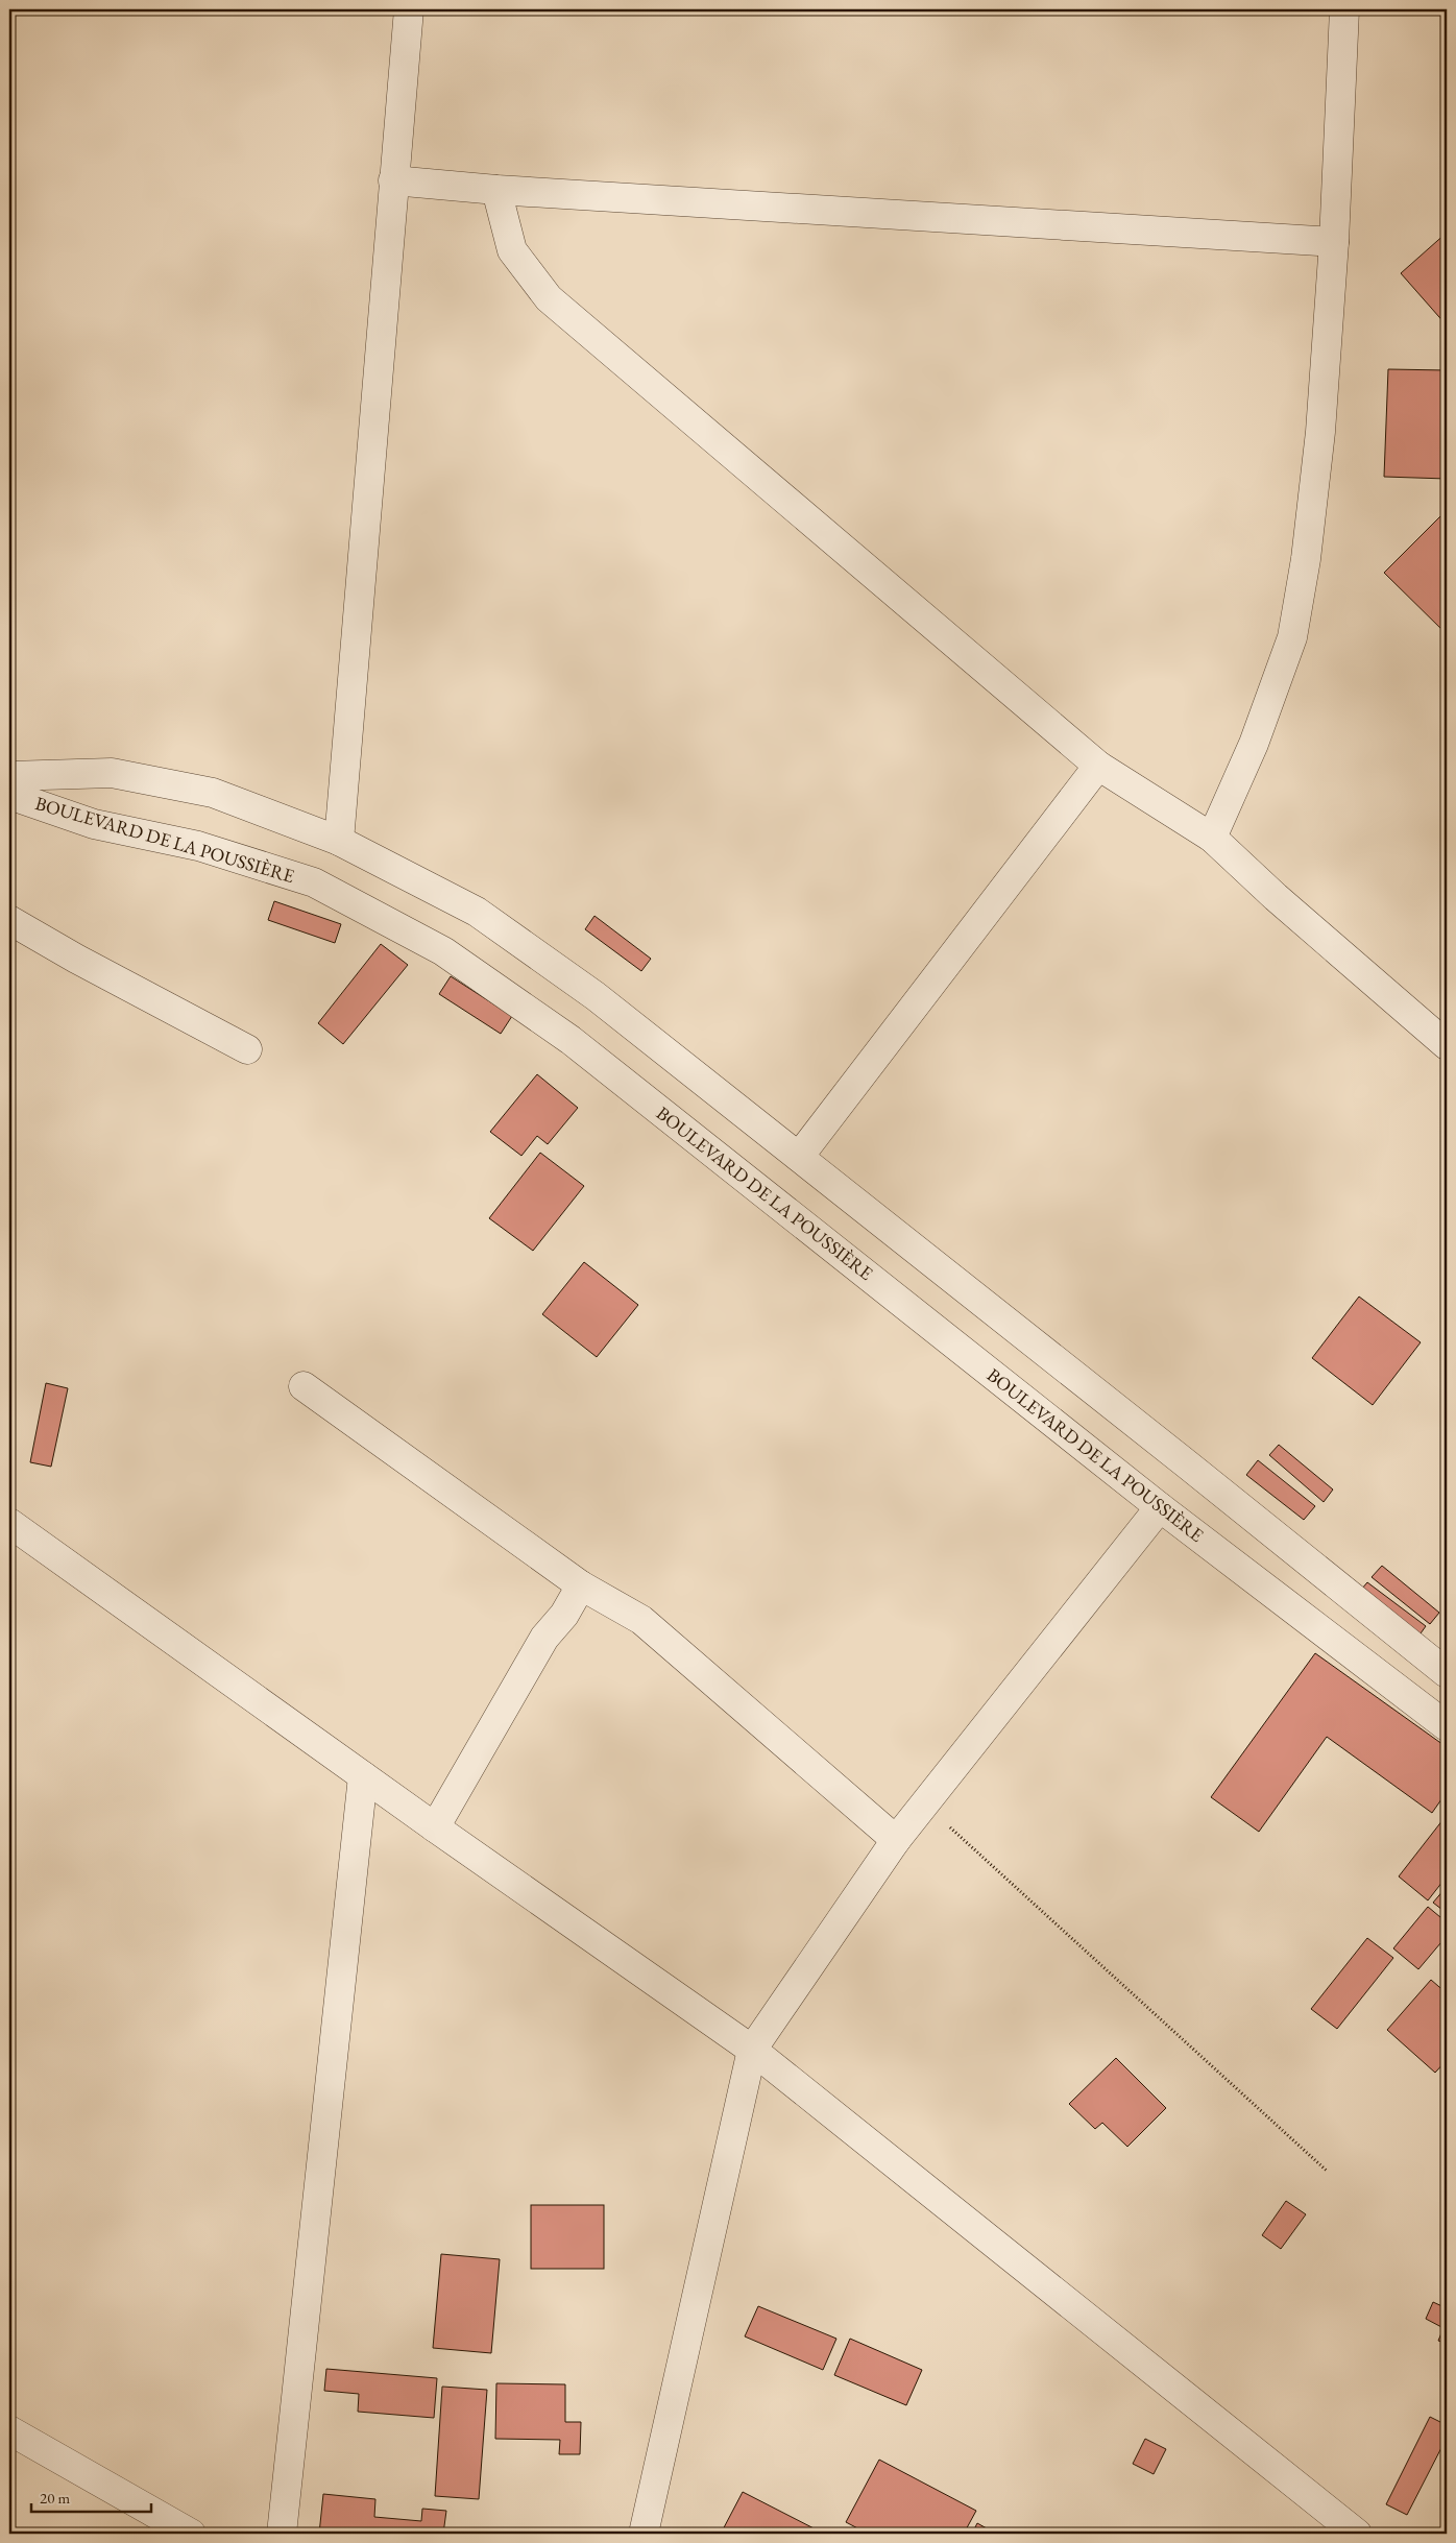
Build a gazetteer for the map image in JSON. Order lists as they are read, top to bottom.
{
  "streets": {
    "street": ["BOULEVARD DE LA POUSSIÈRE"]
  },
  "scale_bar": "20 m"
}
